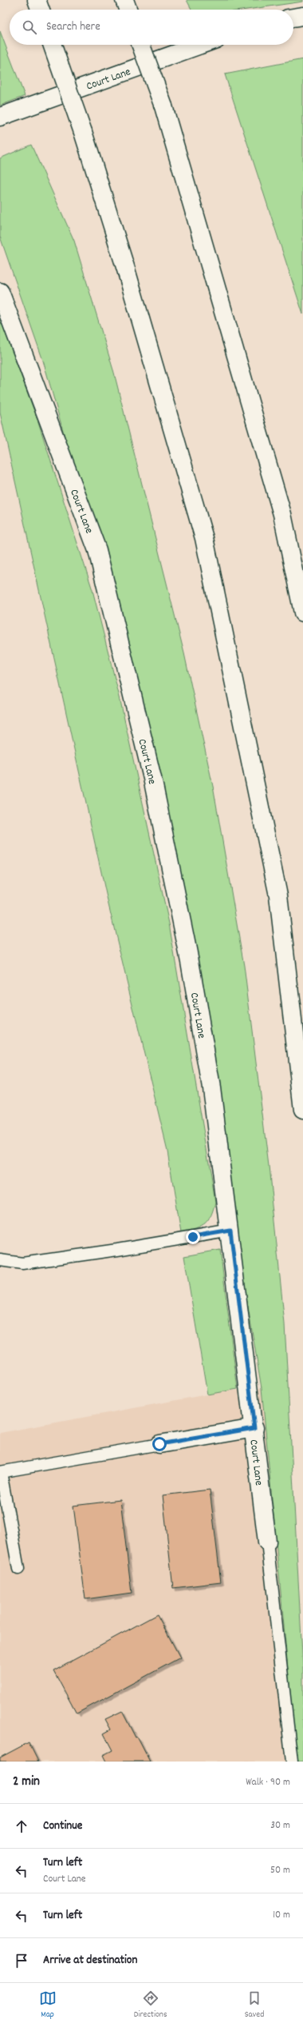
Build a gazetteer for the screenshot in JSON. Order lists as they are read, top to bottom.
{
  "streets": {
    "main road": ["Court Lane"]
  },
  "page": {
    "search": "Search here",
    "heading": ["2 min", "Walk · 90 m"],
    "list": [
      ["Continue", "30 m"],
      ["Turn left", "Court Lane", "50 m"],
      ["Turn left", "10 m"],
      "Arrive at destination"
    ],
    "nav": ["Map", "Directions", "Saved"]
  }
}
